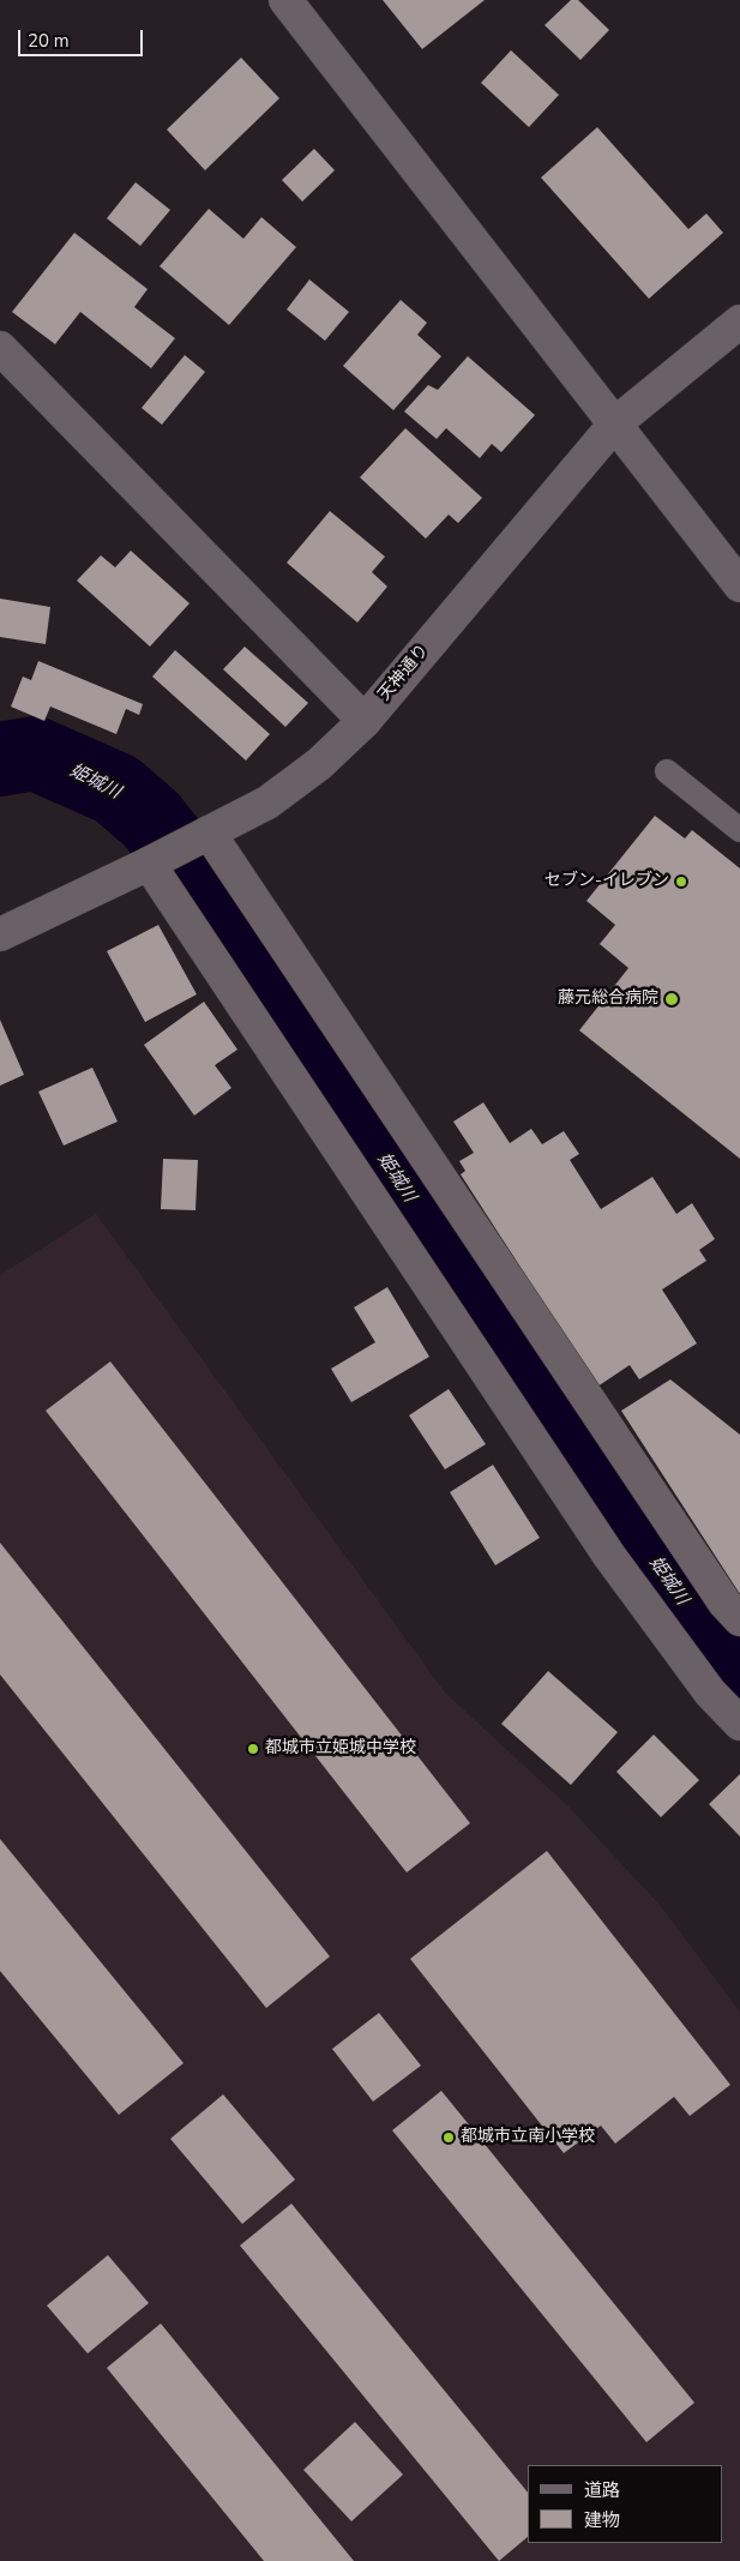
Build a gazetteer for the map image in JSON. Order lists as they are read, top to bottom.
{
  "streets": {
    "street": ["天神通り"]
  },
  "water": ["姫城川"],
  "places": [
    "セブン-イレブン",
    "藤元総合病院",
    "都城市立姫城中学校",
    "都城市立南小学校"
  ],
  "legend": ["道路", "建物"],
  "scale_bar": "20 m"
}
